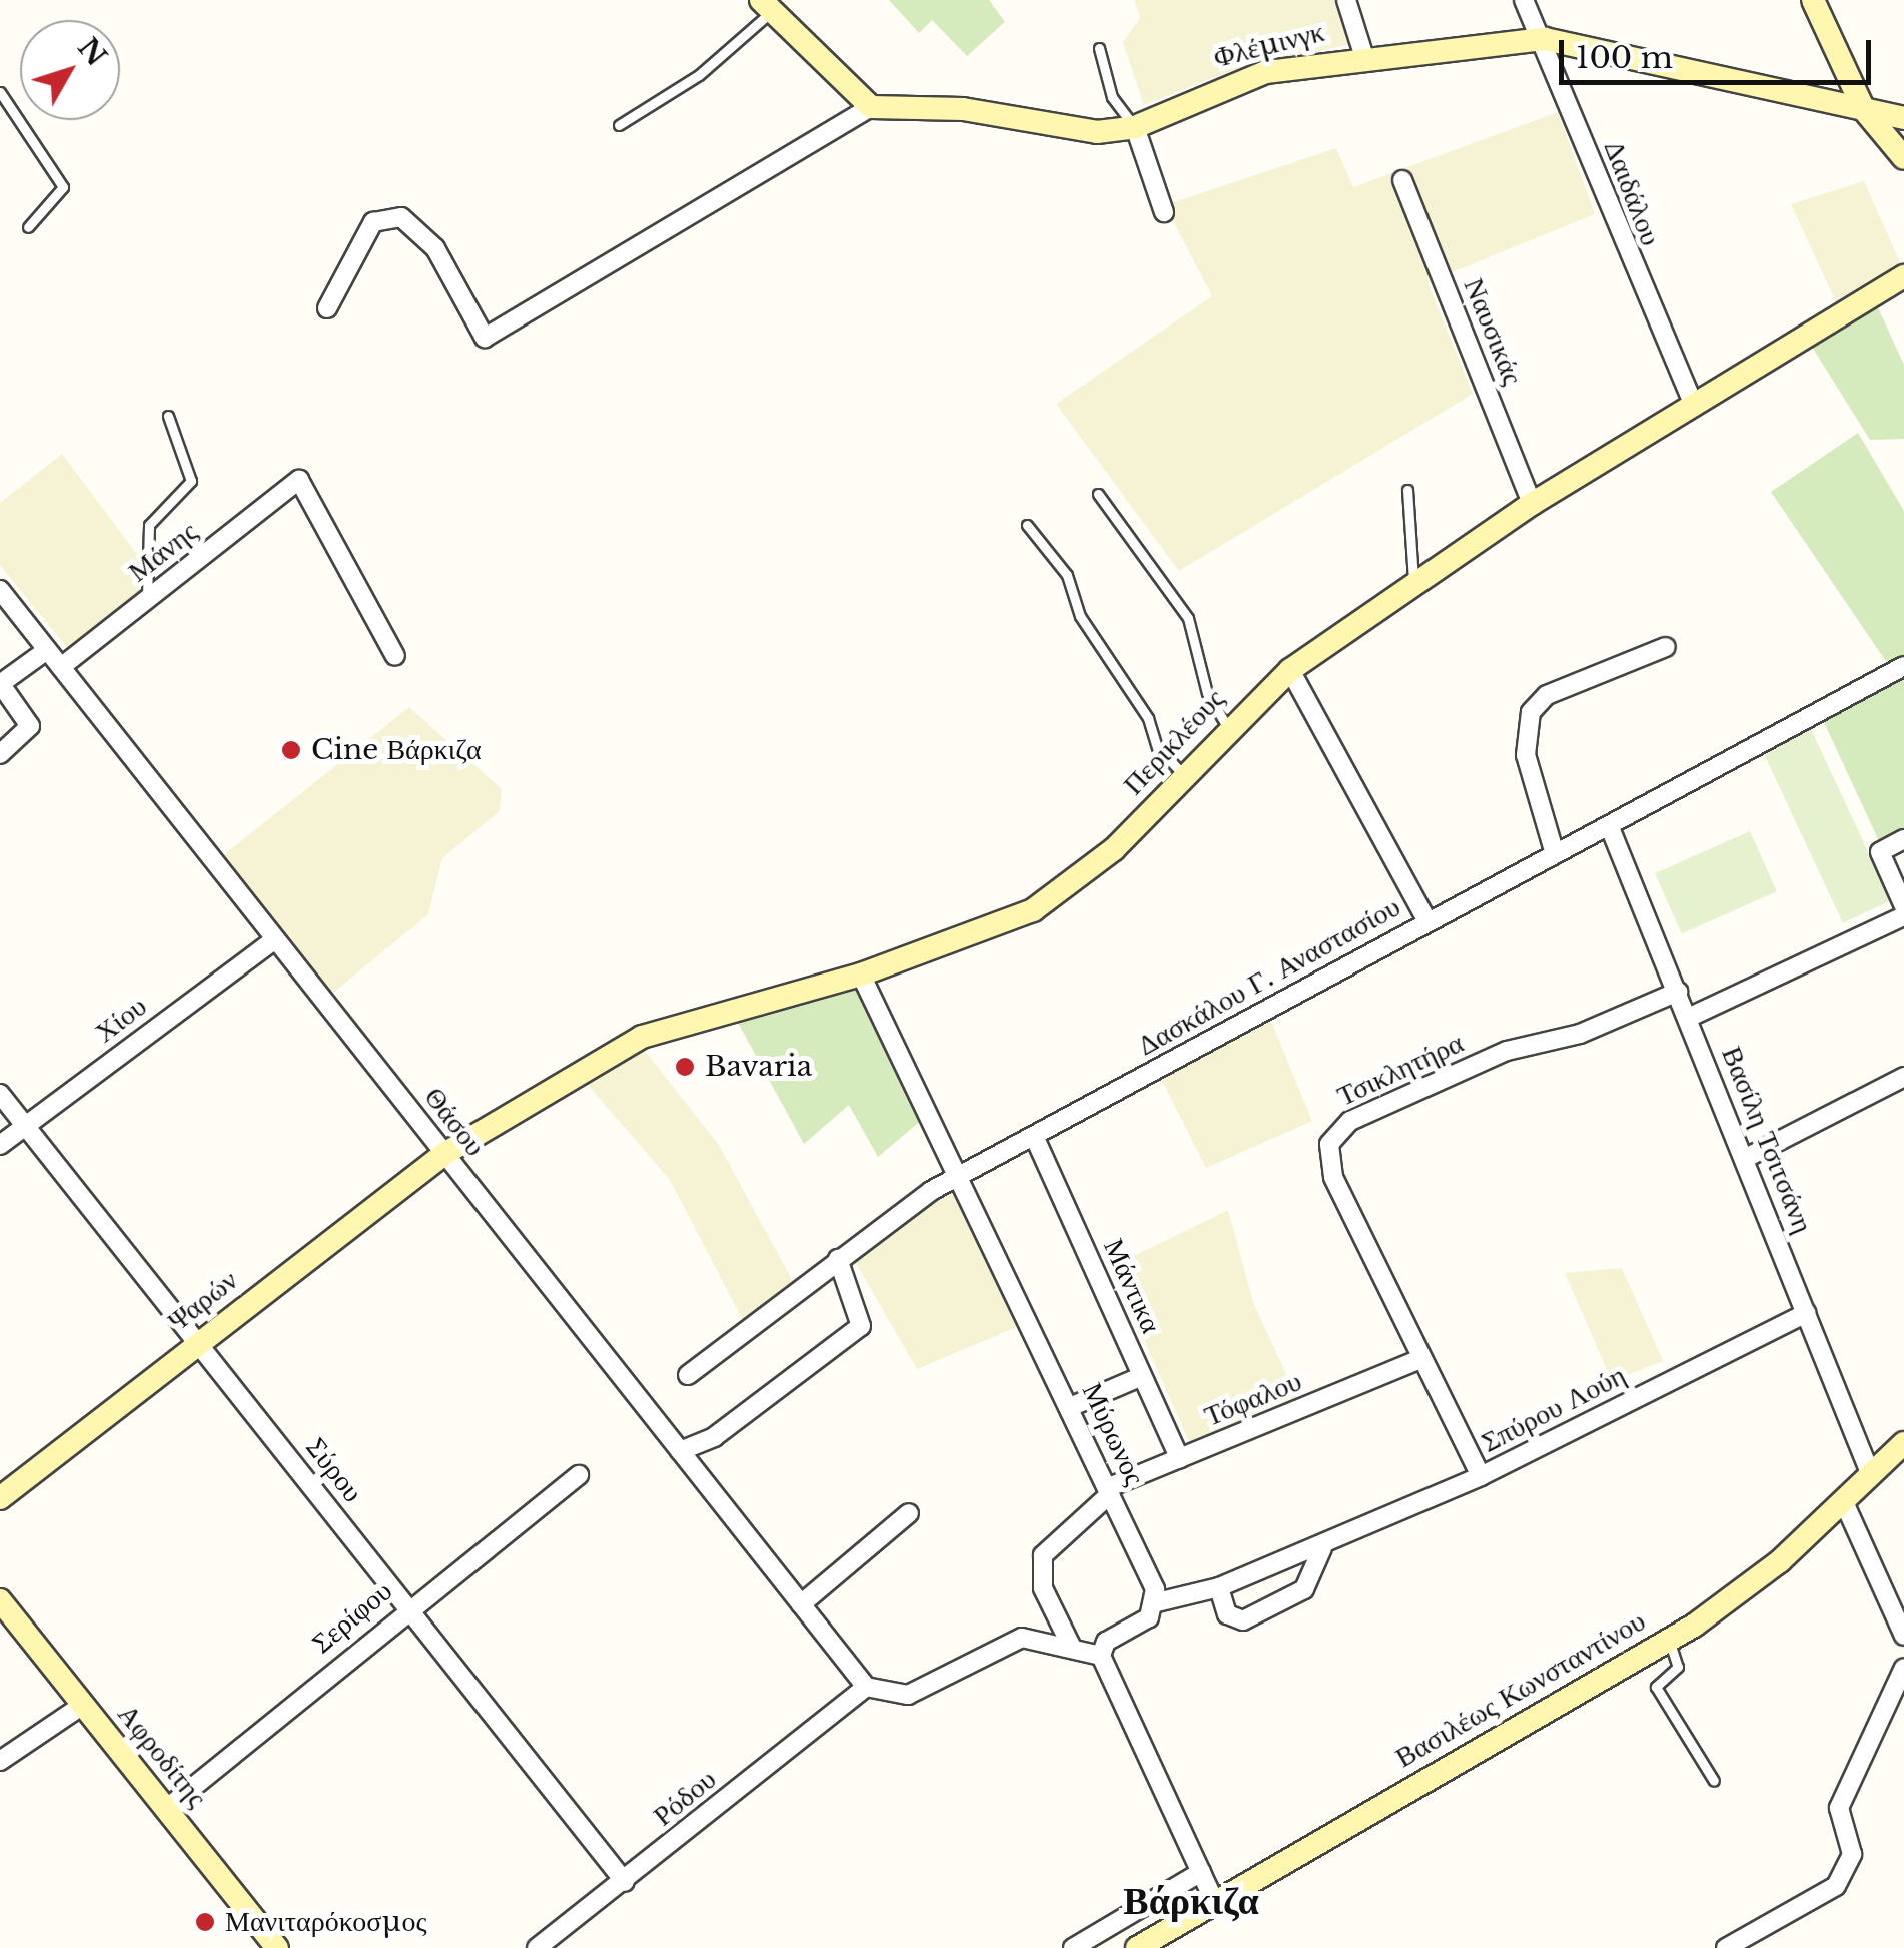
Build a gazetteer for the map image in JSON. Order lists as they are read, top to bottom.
{
  "streets": {
    "street": [
      "Φλέμινγκ",
      "Δαιδάλου",
      "Ναυσικάς",
      "Μάνης",
      "Περικλέους",
      "Δασκάλου Γ. Αναστασίου",
      "Χίου",
      "Τσικλητήρα",
      "Θάσου",
      "Βασίλη Τσιτσάνη",
      "Μάντικα",
      "Ψαρών",
      "Τόφαλου",
      "Σπύρου Λούη",
      "Μύρωνος",
      "Σύρου",
      "Σερίφου",
      "Βασιλέως Κωνσταντίνου",
      "Αφροδίτης",
      "Ρόδου"
    ]
  },
  "crossings": [
    ["Φλέμινγκ", "Δαιδάλου"],
    ["Δαιδάλου", "Περικλέους"],
    ["Ναυσικάς", "Περικλέους"],
    ["Μάνης", "Θάσου"],
    ["Περικλέους", "Θάσου"],
    ["Περικλέους", "Ψαρών"],
    ["Περικλέους", "Μύρωνος"],
    ["Δασκάλου Γ. Αναστασίου", "Βασίλη Τσιτσάνη"],
    ["Δασκάλου Γ. Αναστασίου", "Μάντικα"],
    ["Δασκάλου Γ. Αναστασίου", "Μύρωνος"],
    ["Χίου", "Θάσου"],
    ["Χίου", "Σύρου"],
    ["Τσικλητήρα", "Βασίλη Τσιτσάνη"],
    ["Τσικλητήρα", "Τόφαλου"],
    ["Τσικλητήρα", "Σπύρου Λούη"],
    ["Θάσου", "Ψαρών"],
    ["Θάσου", "Ρόδου"],
    ["Βασίλη Τσιτσάνη", "Σπύρου Λούη"],
    ["Βασίλη Τσιτσάνη", "Βασιλέως Κωνσταντίνου"],
    ["Μάντικα", "Τόφαλου"],
    ["Ψαρών", "Σύρου"],
    ["Τόφαλου", "Μύρωνος"],
    ["Σπύρου Λούη", "Μύρωνος"],
    ["Σύρου", "Σερίφου"],
    ["Σύρου", "Ρόδου"],
    ["Σερίφου", "Αφροδίτης"]
  ],
  "districts": ["Βάρκιζα"],
  "places": ["Cine Βάρκιζα", "Bavaria", "Μανιταρόκοσμος"],
  "scale_bar": "100 m",
  "north": "top right"
}
